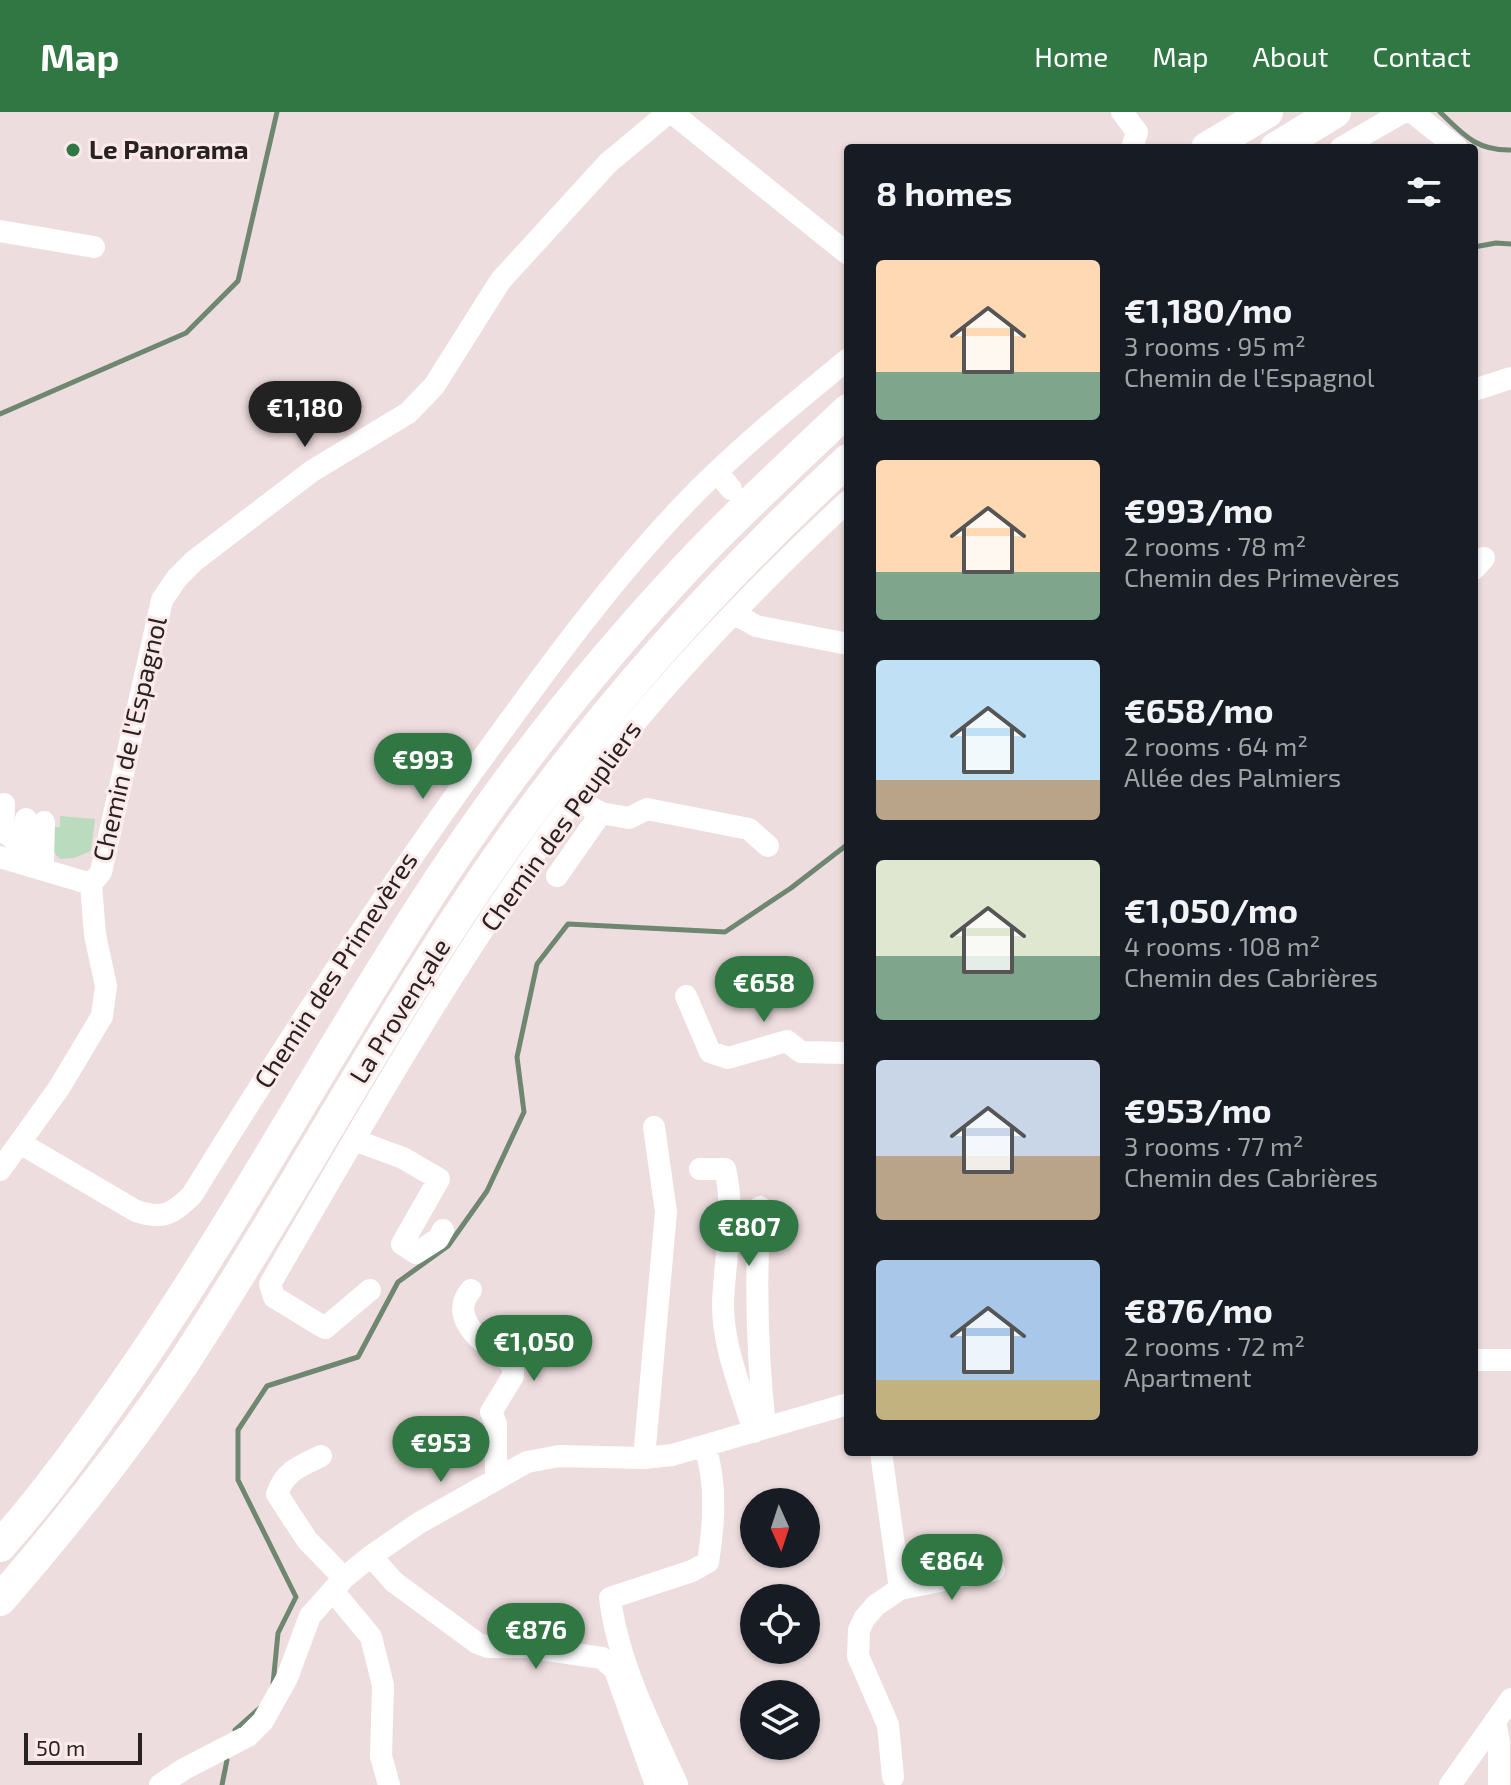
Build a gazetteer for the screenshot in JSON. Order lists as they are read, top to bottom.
{
  "streets": {
    "highway": ["La Provençale"],
    "street": ["Chemin de l'Espagnol", "Chemin des Peupliers", "Chemin des Primevères"]
  },
  "crossings": [
    ["Chemin de l'Espagnol", "Chemin des Primevères"]
  ],
  "places": ["Le Panorama"],
  "scale_bar": "50 m",
  "north": "bottom",
  "page": {
    "header": "Map",
    "nav": [
      "Home",
      "Map",
      "About",
      "Contact"
    ],
    "heading": "8 homes",
    "list": [
      {
        "name": "€1,180/mo",
        "note": "3 rooms · 95 m² · Chemin de l'Espagnol"
      },
      {
        "name": "€993/mo",
        "note": "2 rooms · 78 m² · Chemin des Primevères"
      },
      {
        "name": "€658/mo",
        "note": "2 rooms · 64 m² · Allée des Palmiers"
      },
      {
        "name": "€1,050/mo",
        "note": "4 rooms · 108 m² · Chemin des Cabrières"
      },
      {
        "name": "€953/mo",
        "note": "3 rooms · 77 m² · Chemin des Cabrières"
      },
      {
        "name": "€876/mo",
        "note": "2 rooms · 72 m² · Apartment"
      }
    ],
    "price": [
      "€1,180",
      "€993",
      "€658",
      "€807",
      "€1,050",
      "€953",
      "€864",
      "€876"
    ],
    "scale": "50 m"
  }
}
